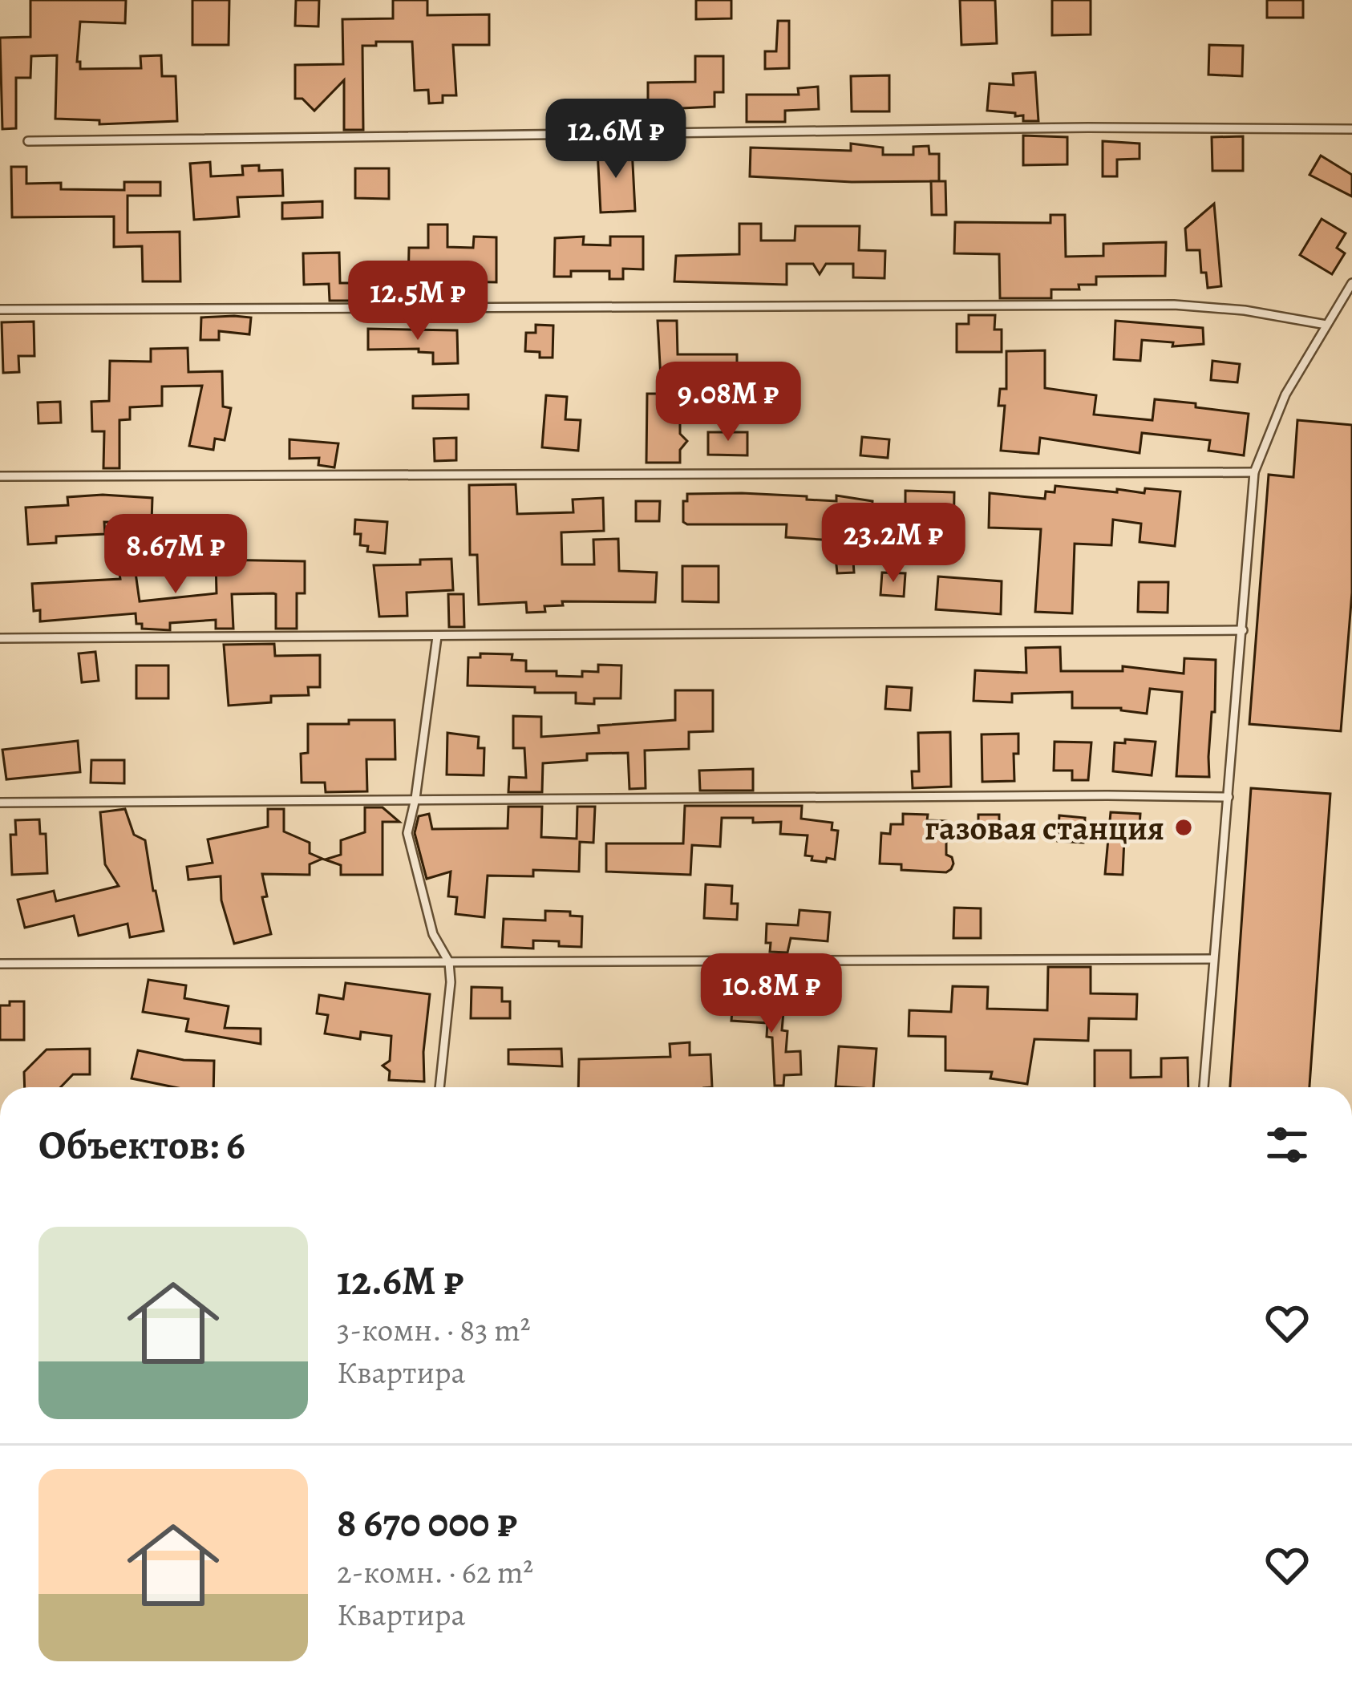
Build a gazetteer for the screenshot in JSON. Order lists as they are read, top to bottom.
{
  "places": ["газовая станция"],
  "page": {
    "price": [
      "12.6M ₽",
      "12.5M ₽",
      "9.08M ₽",
      "23.2M ₽",
      "8.67M ₽",
      "10.8M ₽"
    ],
    "heading": "Объектов: 6",
    "list": [
      {
        "name": "12.6M ₽",
        "note": "3-комн. · 83 m² · Квартира"
      },
      {
        "name": "8 670 000 ₽",
        "note": "2-комн. · 62 m² · Квартира"
      }
    ]
  }
}
